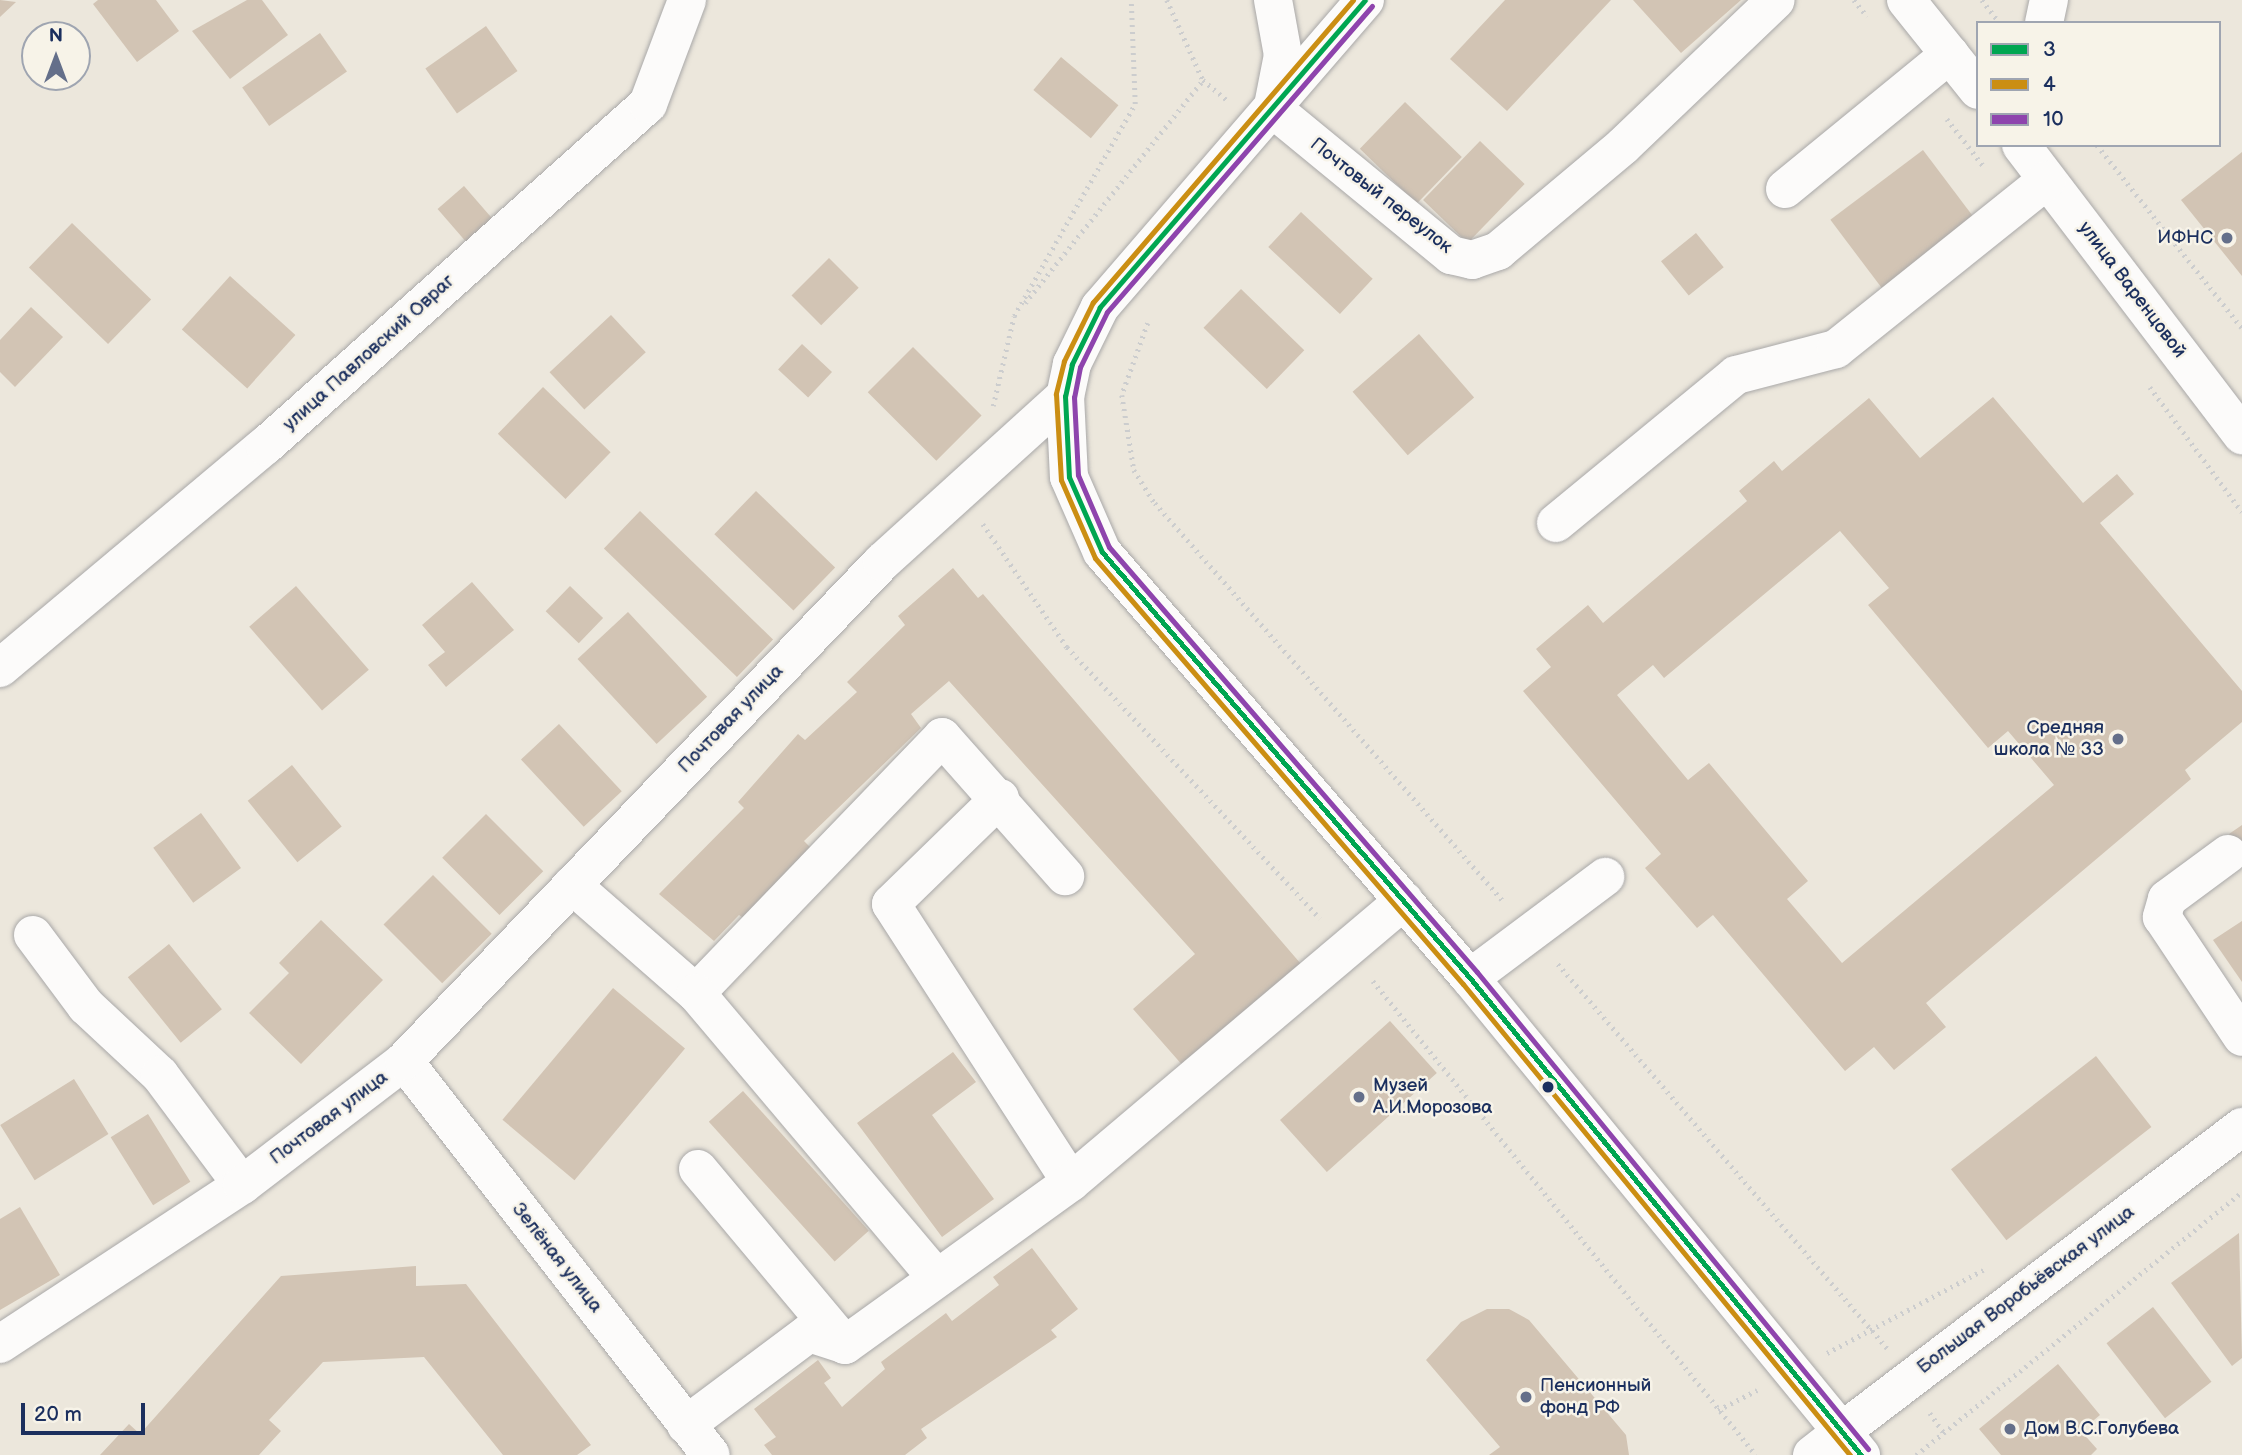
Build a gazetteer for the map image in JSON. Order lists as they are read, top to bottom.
{
  "streets": {
    "street": [
      "Почтовый переулок",
      "улица Варенцовой",
      "улица Павловский Овраг",
      "Почтовая улица",
      "Зелёная улица",
      "Большая Воробьёвская улица"
    ]
  },
  "crossings": [
    ["Почтовая улица", "Зелёная улица"]
  ],
  "places": [
    "ИФНС",
    "Средняя школа № 33",
    "Музей А.И.Морозова",
    "Пенсионный фонд РФ",
    "Дом В.С.Голубева"
  ],
  "lines": ["transit line 3", "transit line 4", "transit line 10"],
  "legend": ["3", "4", "10"],
  "scale_bar": "20 m",
  "north": "top"
}
